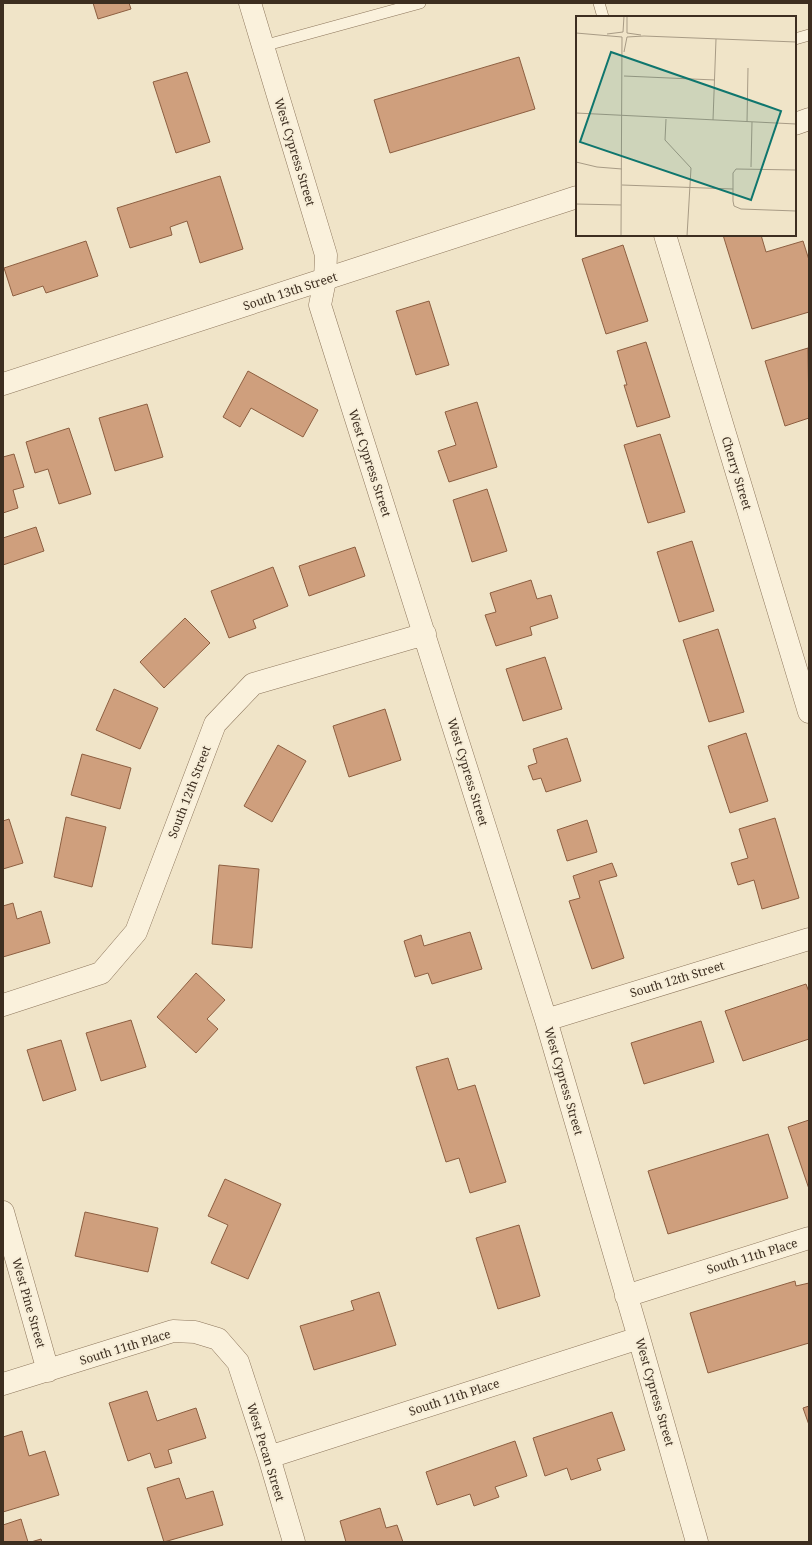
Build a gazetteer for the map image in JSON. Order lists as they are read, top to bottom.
{
  "streets": {
    "street": [
      "West Cypress Street",
      "South 13th Street",
      "Cherry Street",
      "South 12th Street",
      "South 11th Place",
      "West Pine Street",
      "West Pecan Street"
    ]
  },
  "crossings": [
    ["West Cypress Street", "South 13th Street"],
    ["West Cypress Street", "South 12th Street"],
    ["West Cypress Street", "South 11th Place"],
    ["South 11th Place", "West Pine Street"],
    ["South 11th Place", "West Pecan Street"]
  ]
}
